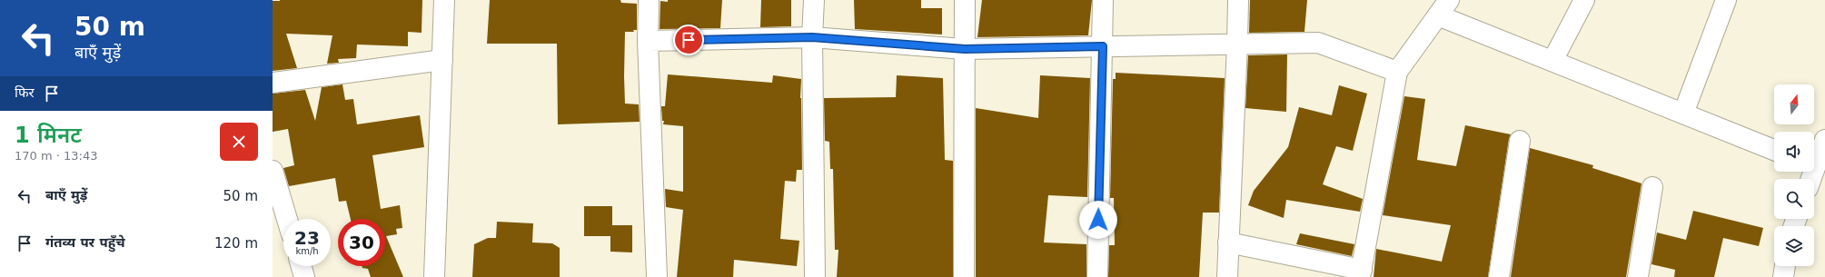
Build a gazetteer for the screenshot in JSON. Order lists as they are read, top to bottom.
{
  "north": "top",
  "page": {
    "turn": ["50 m", "बाएँ मुड़ें"],
    "then": "फिर",
    "heading": ["1 मिनट", "170 m · 13:43"],
    "list": [
      {
        "name": "बाएँ मुड़ें",
        "value": "50 m"
      },
      {
        "name": "गंतव्य पर पहुँचे",
        "value": "120 m"
      }
    ],
    "speed": "23 km/h",
    "limit": "30"
  }
}
